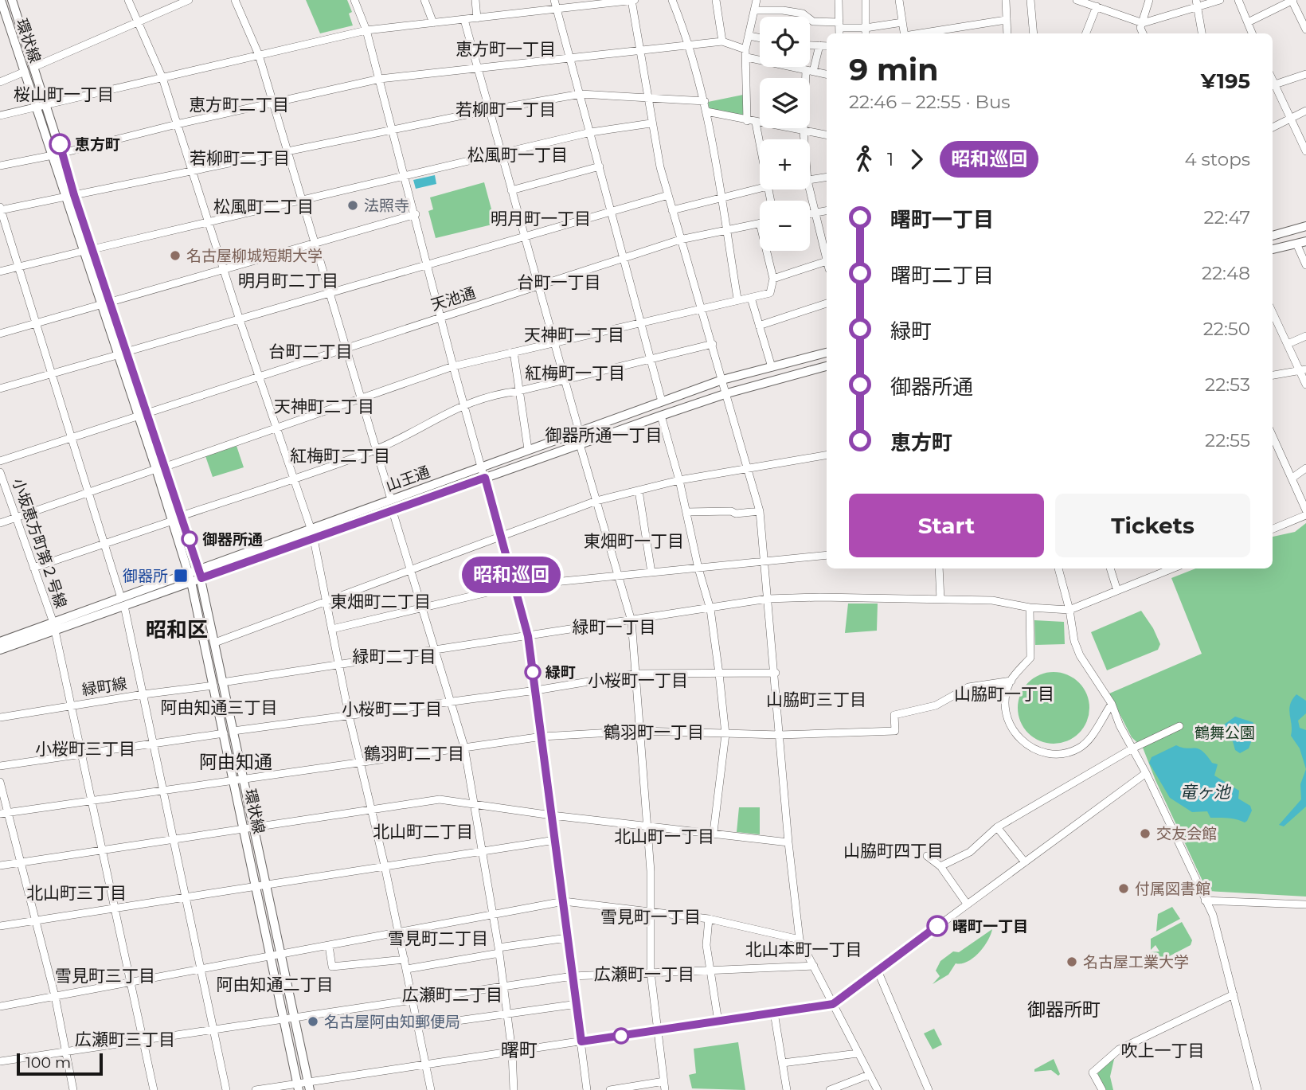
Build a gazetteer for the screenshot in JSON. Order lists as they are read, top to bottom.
{
  "streets": {
    "main road": ["環状線", "山王通"],
    "street": ["天池通", "小坂恵方町第２号線", "緑町線"]
  },
  "crossings": [
    ["環状線", "天池通"],
    ["環状線", "山王通"],
    ["環状線", "緑町線"],
    ["山王通", "小坂恵方町第２号線"],
    ["小坂恵方町第２号線", "緑町線"]
  ],
  "districts": [
    "恵方町一丁目",
    "桜山町一丁目",
    "恵方町二丁目",
    "若柳町一丁目",
    "松風町一丁目",
    "若柳町二丁目",
    "松風町二丁目",
    "明月町一丁目",
    "明月町二丁目",
    "台町一丁目",
    "天神町一丁目",
    "台町二丁目",
    "紅梅町一丁目",
    "天神町二丁目",
    "御器所通一丁目",
    "紅梅町二丁目",
    "東畑町一丁目",
    "東畑町二丁目",
    "緑町一丁目",
    "昭和区",
    "緑町二丁目",
    "小桜町一丁目",
    "山脇町一丁目",
    "山脇町三丁目",
    "阿由知通三丁目",
    "小桜町二丁目",
    "鶴羽町一丁目",
    "小桜町三丁目",
    "鶴羽町二丁目",
    "阿由知通",
    "北山町二丁目",
    "北山町一丁目",
    "山脇町四丁目",
    "北山町三丁目",
    "雪見町一丁目",
    "雪見町二丁目",
    "北山本町一丁目",
    "広瀬町一丁目",
    "雪見町三丁目",
    "阿由知通二丁目",
    "広瀬町二丁目",
    "御器所町",
    "広瀬町三丁目",
    "曙町",
    "吹上一丁目"
  ],
  "water": ["竜ヶ池"],
  "parks": ["鶴舞公園"],
  "places": {
    "other": [
      "恵方町",
      "法照寺",
      "名古屋柳城短期大学",
      "御器所通",
      "緑町",
      "交友会館",
      "付属図書館",
      "曙町一丁目",
      "名古屋工業大学",
      "名古屋阿由知郵便局"
    ],
    "transit": ["御器所"]
  },
  "lines": ["bus line 昭和巡回"],
  "scale_bar": "100 m",
  "page": {
    "on_map": "昭和巡回",
    "map_buttons": ["+", "−"],
    "heading": ["9 min", "22:46 – 22:55 · Bus", "¥195"],
    "legs": ["1", "昭和巡回", "4 stops"],
    "list": [
      {
        "name": "曙町一丁目",
        "value": "22:47"
      },
      {
        "name": "曙町二丁目",
        "value": "22:48"
      },
      {
        "name": "緑町",
        "value": "22:50"
      },
      {
        "name": "御器所通",
        "value": "22:53"
      },
      {
        "name": "恵方町",
        "value": "22:55"
      }
    ],
    "buttons": ["Start", "Tickets"],
    "scale": "100 m"
  }
}
